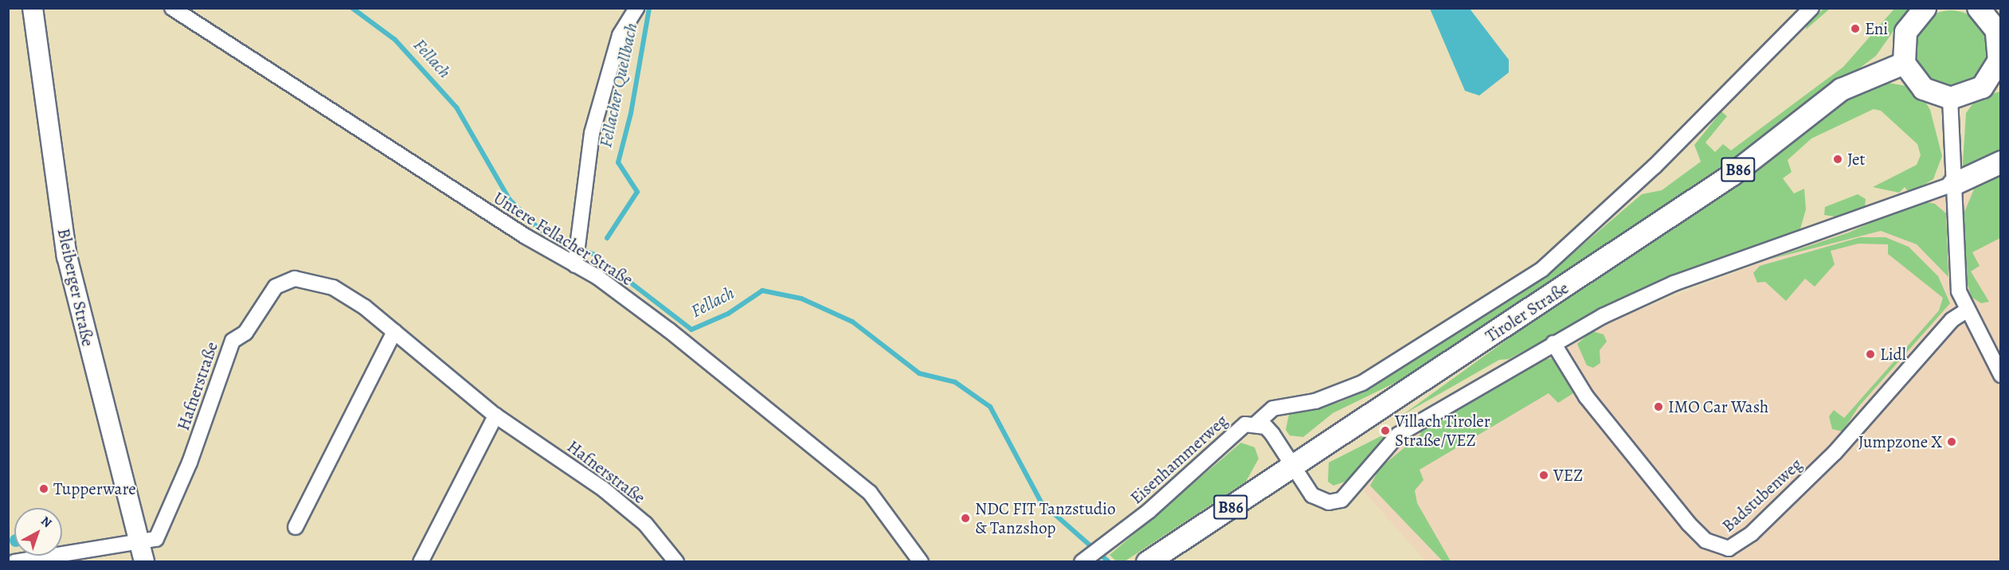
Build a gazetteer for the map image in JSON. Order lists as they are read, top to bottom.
{
  "streets": {
    "main road": ["B86", "Bleiberger Straße", "Tiroler Straße"],
    "street": [
      "Untere Fellacher Straße",
      "Hafnerstraße",
      "Eisenhammerweg",
      "Badstubenweg"
    ]
  },
  "crossings": [
    ["Bleiberger Straße", "Hafnerstraße"],
    ["Tiroler Straße", "Eisenhammerweg"]
  ],
  "water": ["Fellach", "Fellacher Quellbach"],
  "places": [
    "Eni",
    "Jet",
    "Lidl",
    "IMO Car Wash",
    "Villach Tiroler Straße/VEZ",
    "Jumpzone X",
    "VEZ",
    "Tupperware",
    "NDC FIT Tanzstudio & Tanzshop"
  ],
  "north": "top right"
}
